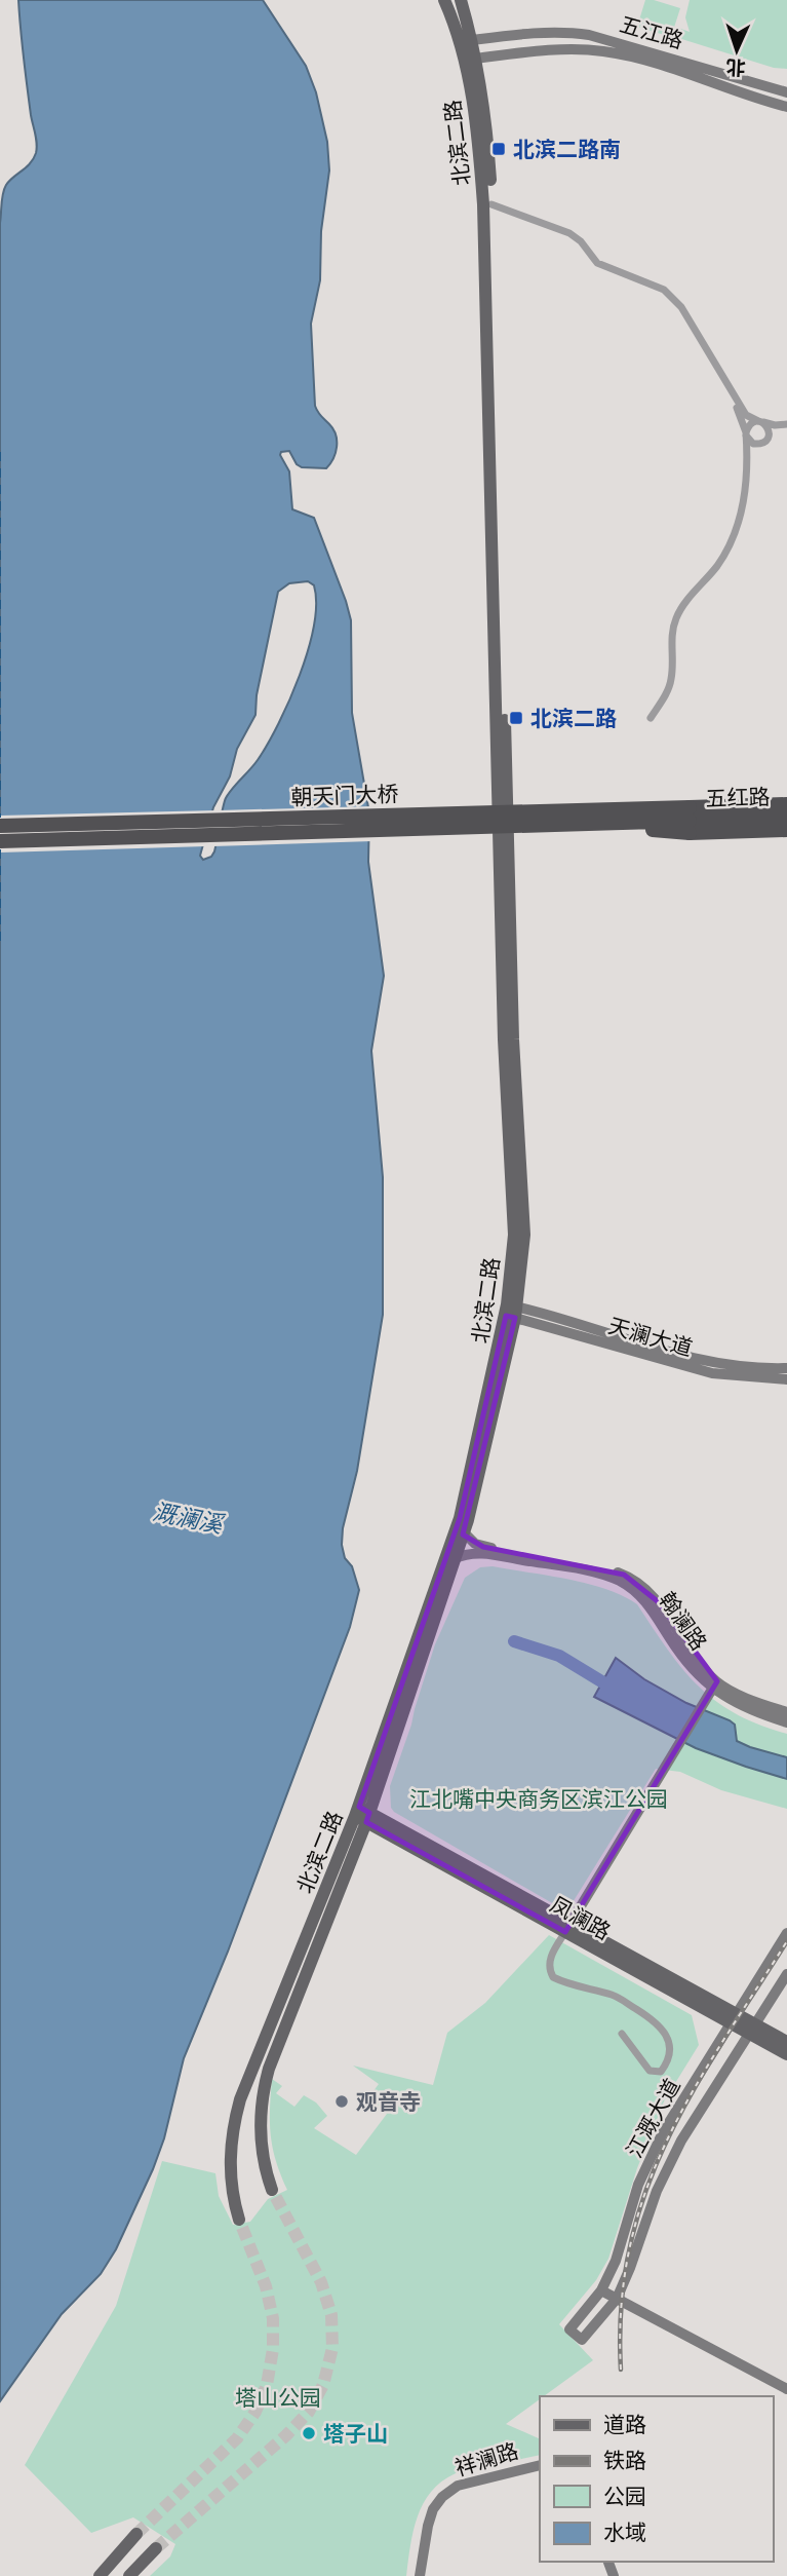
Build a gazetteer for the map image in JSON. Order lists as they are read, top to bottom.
{
  "streets": {
    "highway": ["朝天门大桥", "五红路"],
    "main road": ["北滨二路", "凤澜路"],
    "street": [
      "五江路",
      "天澜大道",
      "翰澜路",
      "江溉大道",
      "祥澜路"
    ]
  },
  "crossings": [
    ["五江路", "北滨二路"],
    ["北滨二路", "天澜大道"],
    ["北滨二路", "翰澜路"],
    ["北滨二路", "凤澜路"],
    ["朝天门大桥", "五红路"],
    ["凤澜路", "江溉大道"]
  ],
  "water": ["溉澜溪"],
  "parks": ["江北嘴中央商务区滨江公园", "塔山公园"],
  "places": {
    "transit": ["北滨二路南", "北滨二路"],
    "other": ["观音寺", "塔子山"]
  },
  "legend": [
    "道路",
    "铁路",
    "公园",
    "水域"
  ],
  "north": "bottom"
}
